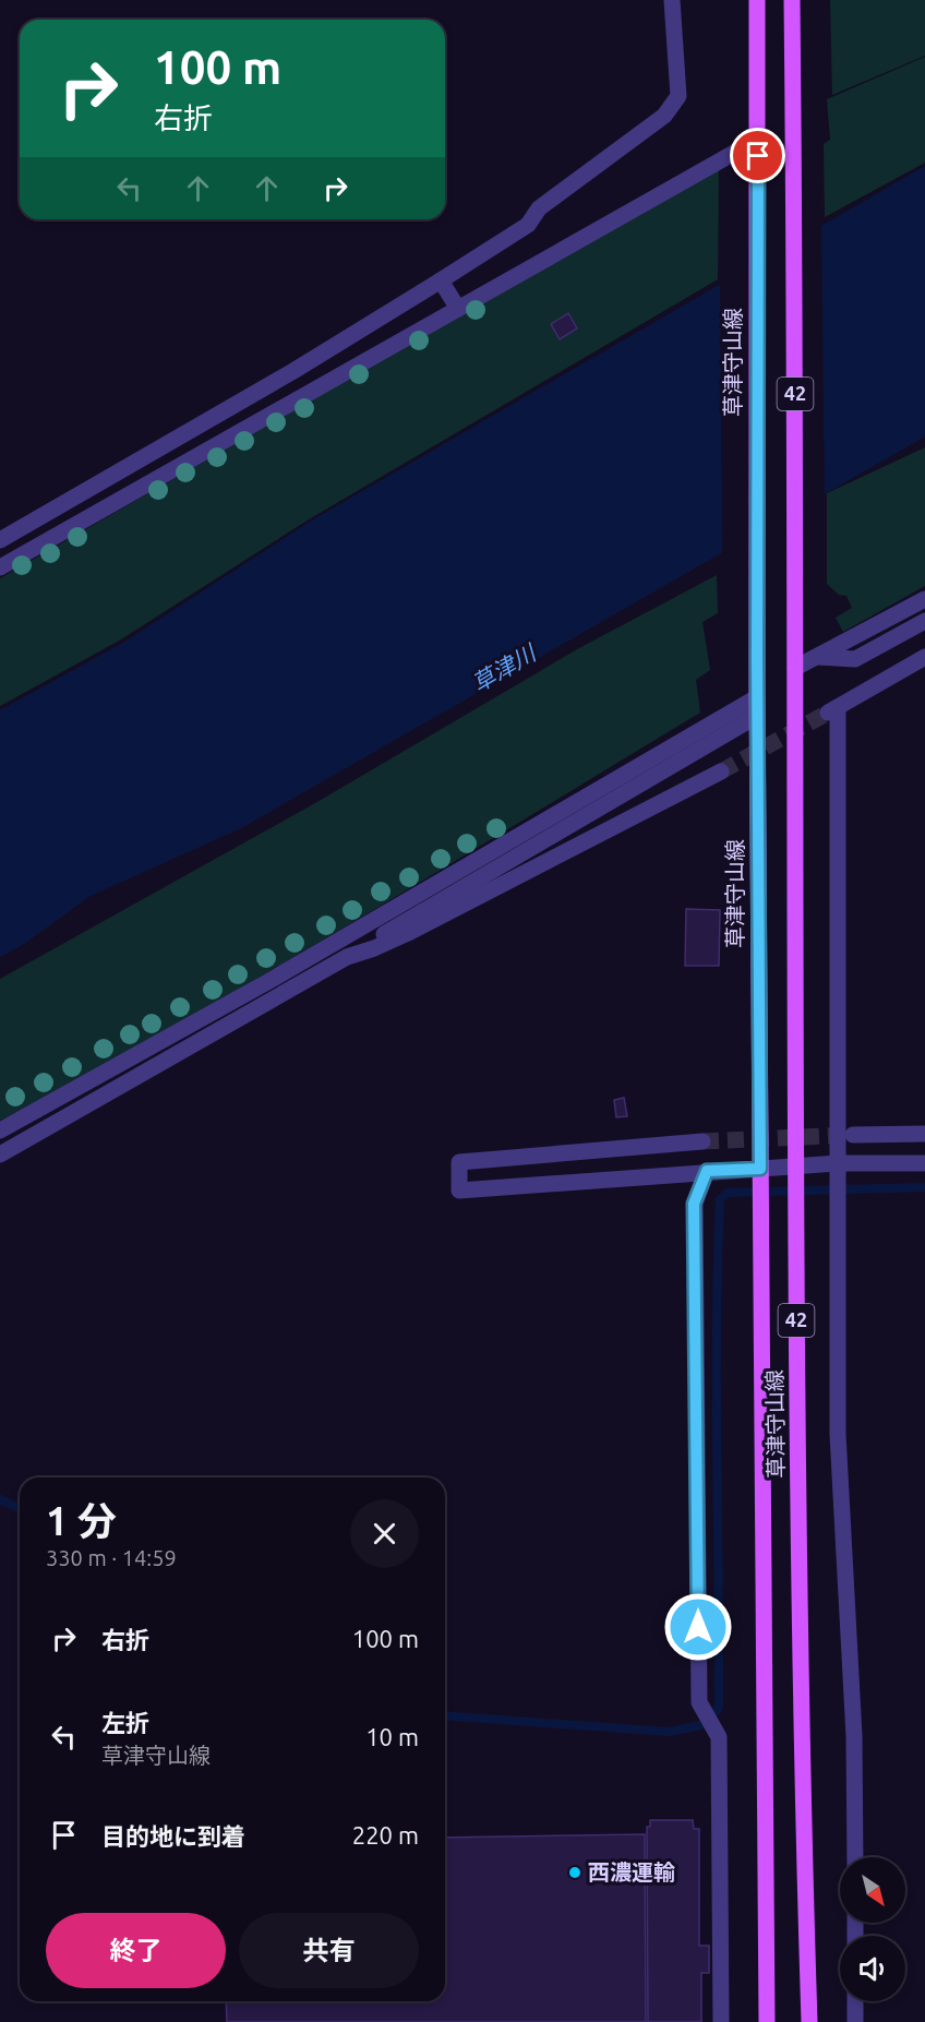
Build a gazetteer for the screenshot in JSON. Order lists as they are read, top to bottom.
{
  "streets": {
    "main road": ["草津守山線", "42"]
  },
  "water": ["草津川"],
  "places": ["西濃運輸"],
  "north": "bottom right",
  "page": {
    "turn": ["100 m", "右折"],
    "heading": ["1 分", "330 m · 14:59"],
    "list": [
      {
        "name": "右折",
        "value": "100 m"
      },
      {
        "name": "左折",
        "note": "草津守山線",
        "value": "10 m"
      },
      {
        "name": "目的地に到着",
        "value": "220 m"
      }
    ],
    "buttons": ["終了", "共有"]
  }
}
